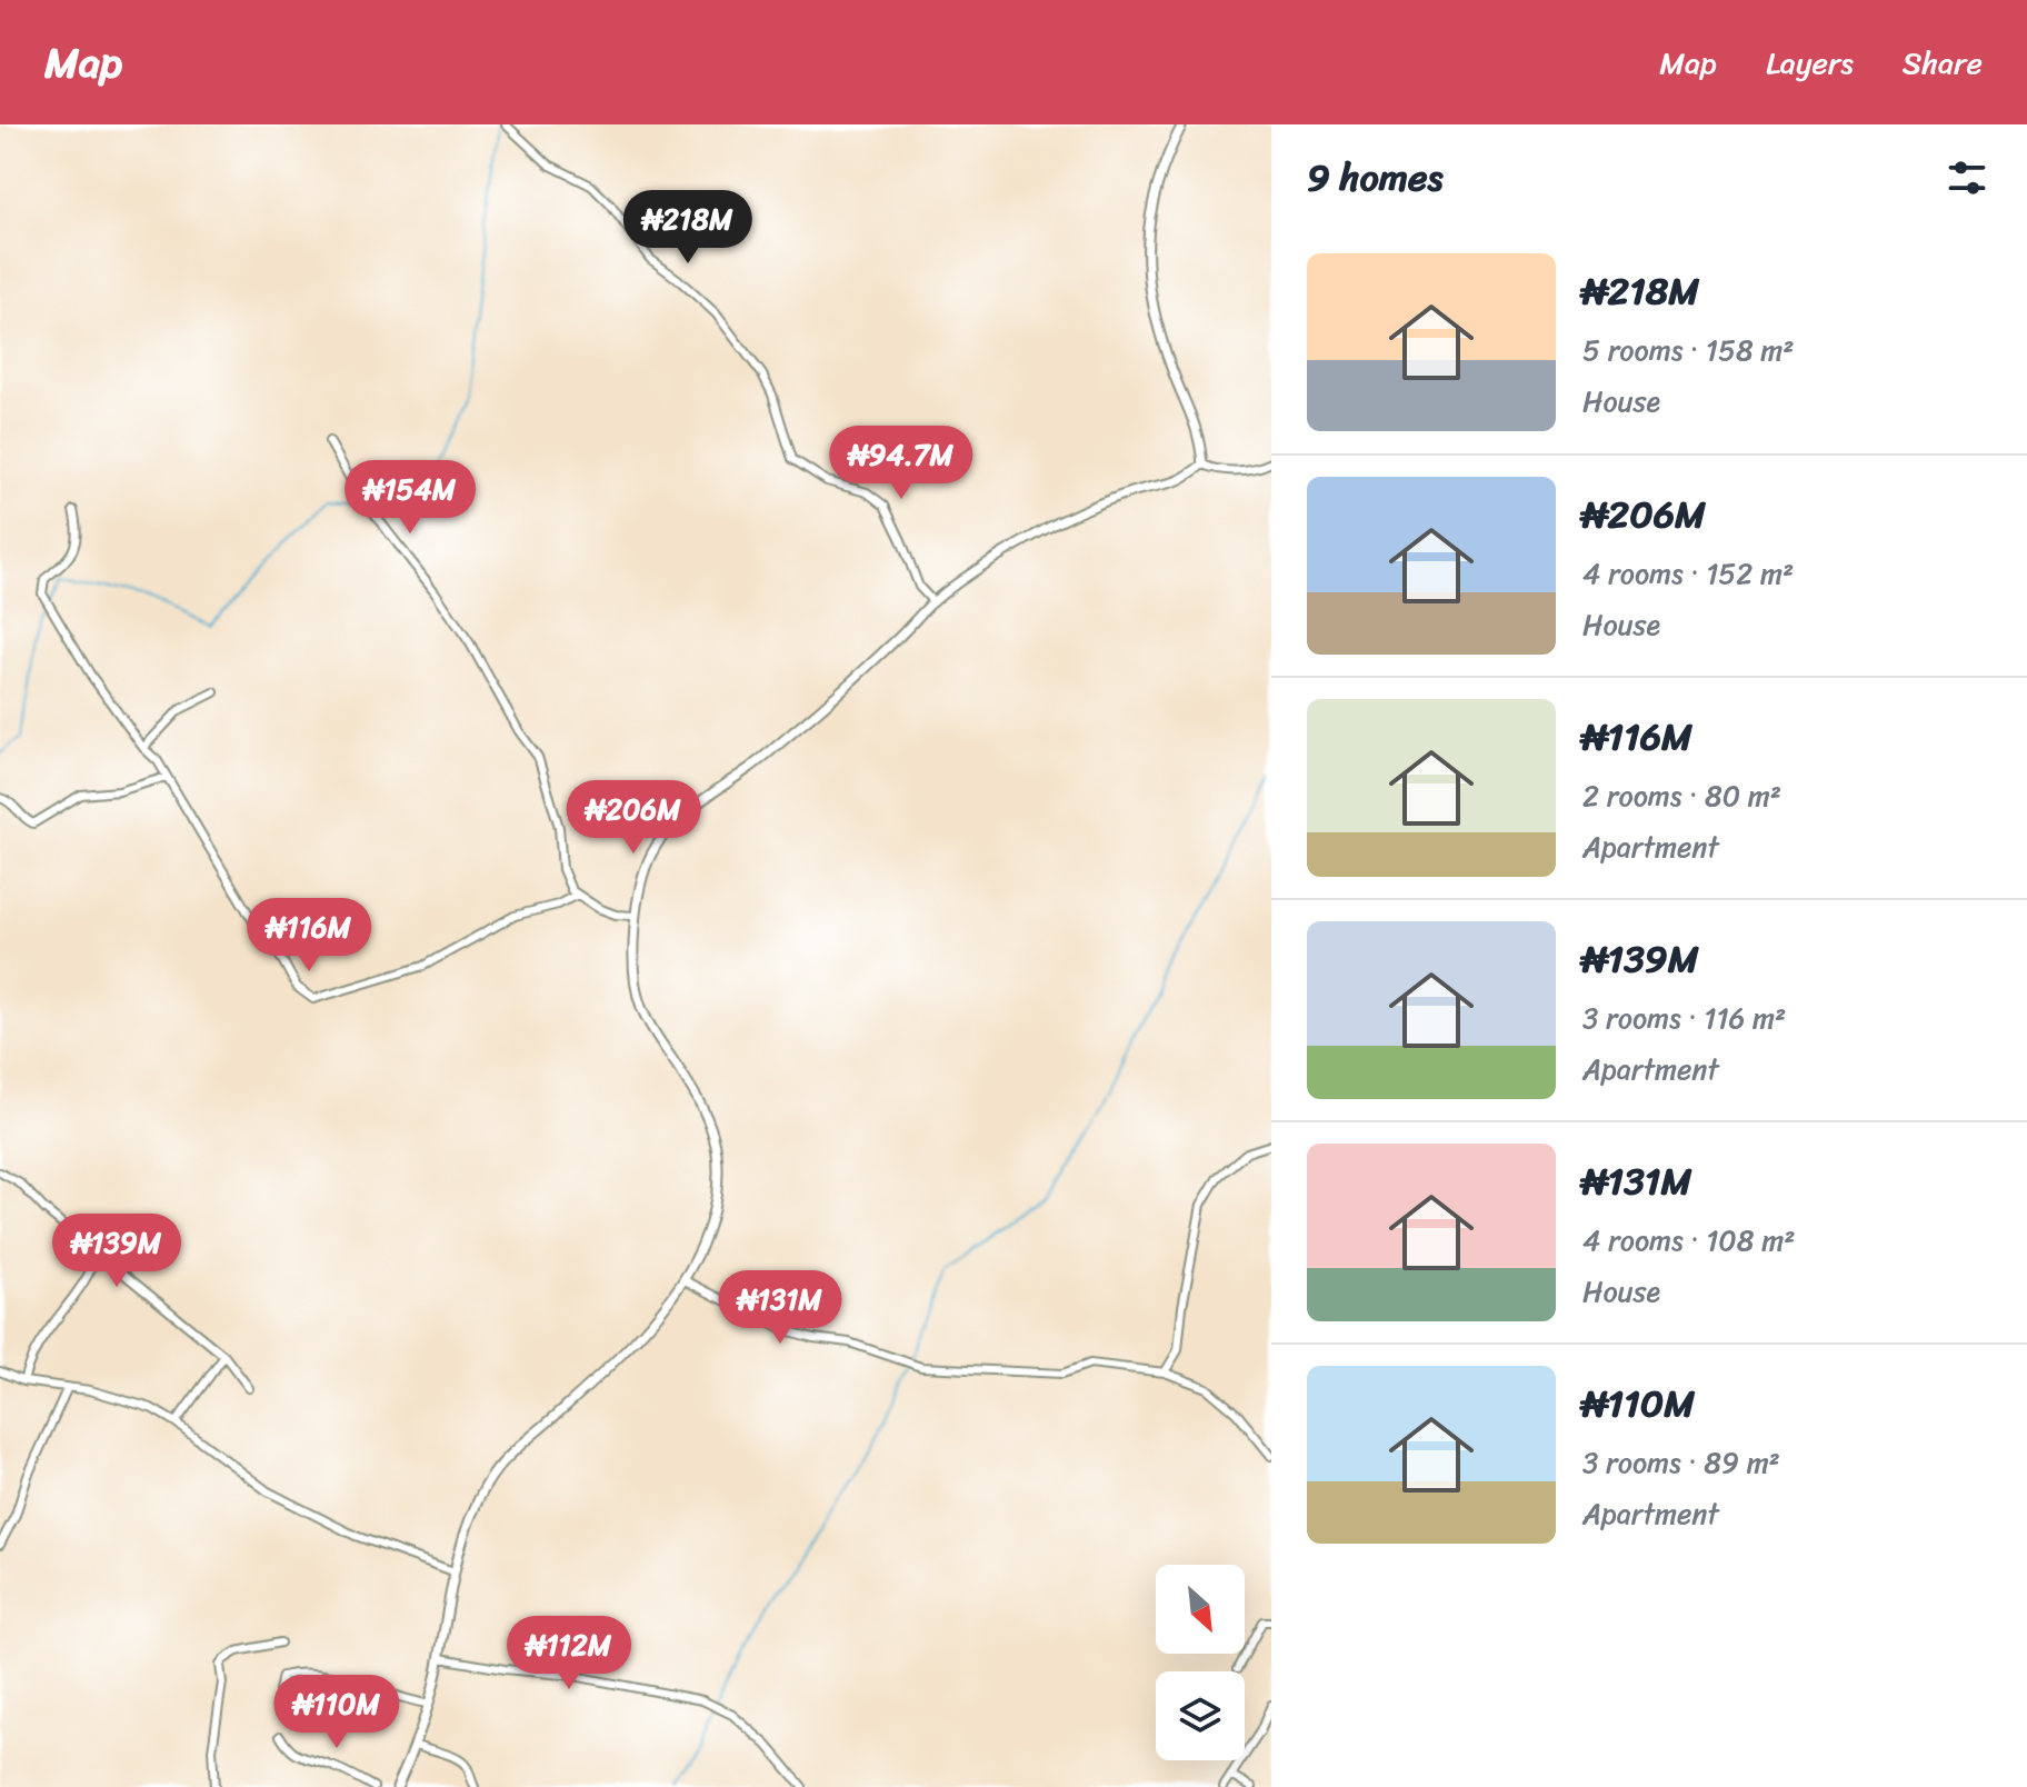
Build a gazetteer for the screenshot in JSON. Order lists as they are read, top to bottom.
{
  "north": "bottom right",
  "page": {
    "header": "Map",
    "nav": ["Map", "Layers", "Share"],
    "heading": "9 homes",
    "price": [
      "₦218M",
      "₦94.7M",
      "₦154M",
      "₦206M",
      "₦116M",
      "₦139M",
      "₦131M",
      "₦112M",
      "₦110M"
    ],
    "list": [
      {
        "name": "₦218M",
        "note": "5 rooms · 158 m² · House"
      },
      {
        "name": "₦206M",
        "note": "4 rooms · 152 m² · House"
      },
      {
        "name": "₦116M",
        "note": "2 rooms · 80 m² · Apartment"
      },
      {
        "name": "₦139M",
        "note": "3 rooms · 116 m² · Apartment"
      },
      {
        "name": "₦131M",
        "note": "4 rooms · 108 m² · House"
      },
      {
        "name": "₦110M",
        "note": "3 rooms · 89 m² · Apartment"
      }
    ]
  }
}
